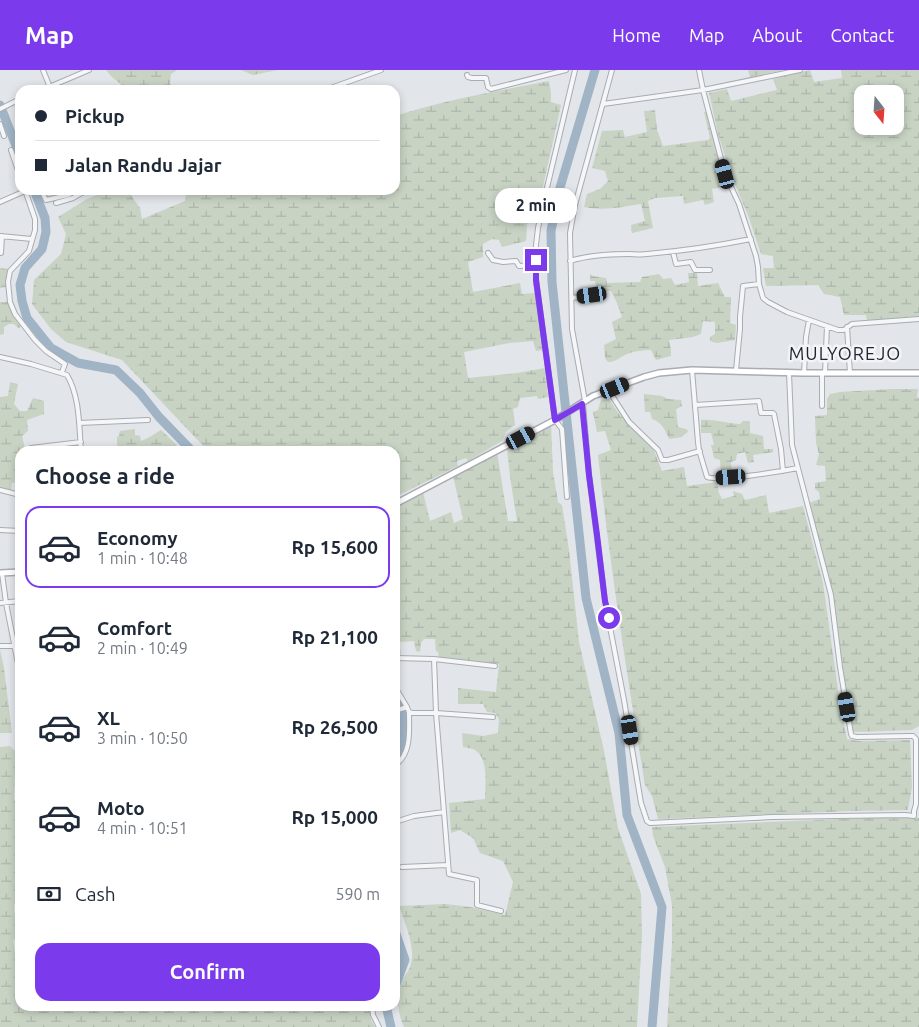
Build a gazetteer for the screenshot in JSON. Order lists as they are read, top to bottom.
{
  "districts": ["MULYOREJO"],
  "north": "bottom",
  "page": {
    "header": "Map",
    "nav": [
      "Home",
      "Map",
      "About",
      "Contact"
    ],
    "banner": ["Pickup", "Jalan Randu Jajar"],
    "bubble": "2 min",
    "heading": "Choose a ride",
    "list": [
      {
        "name": "Economy",
        "note": "1 min · 10:48",
        "value": "Rp 15,600"
      },
      {
        "name": "Comfort",
        "note": "2 min · 10:49",
        "value": "Rp 21,100"
      },
      {
        "name": "XL",
        "note": "3 min · 10:50",
        "value": "Rp 26,500"
      },
      {
        "name": "Moto",
        "note": "4 min · 10:51",
        "value": "Rp 15,000"
      }
    ],
    "pay": ["Cash", "590 m"],
    "buttons": "Confirm"
  }
}
